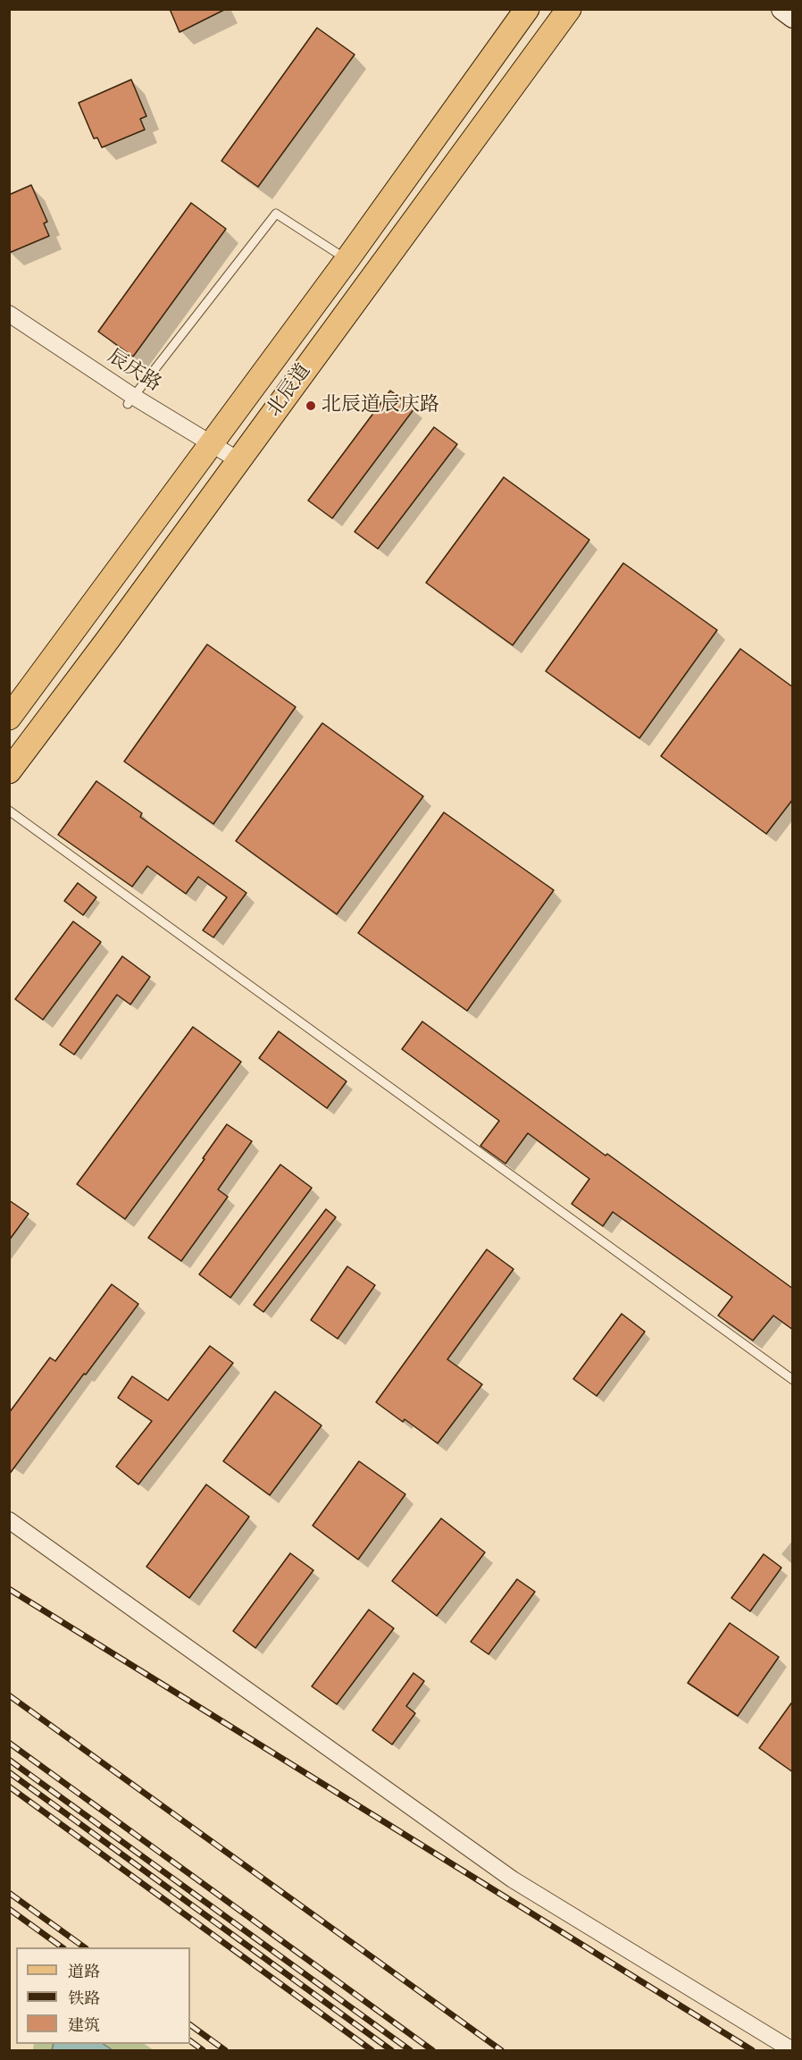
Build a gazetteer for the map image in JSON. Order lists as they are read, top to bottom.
{
  "streets": {
    "main road": ["北辰道"],
    "street": ["辰庆路"]
  },
  "crossings": [
    ["辰庆路", "北辰道"]
  ],
  "places": ["北辰道辰庆路"],
  "legend": ["道路", "铁路", "建筑"]
}
